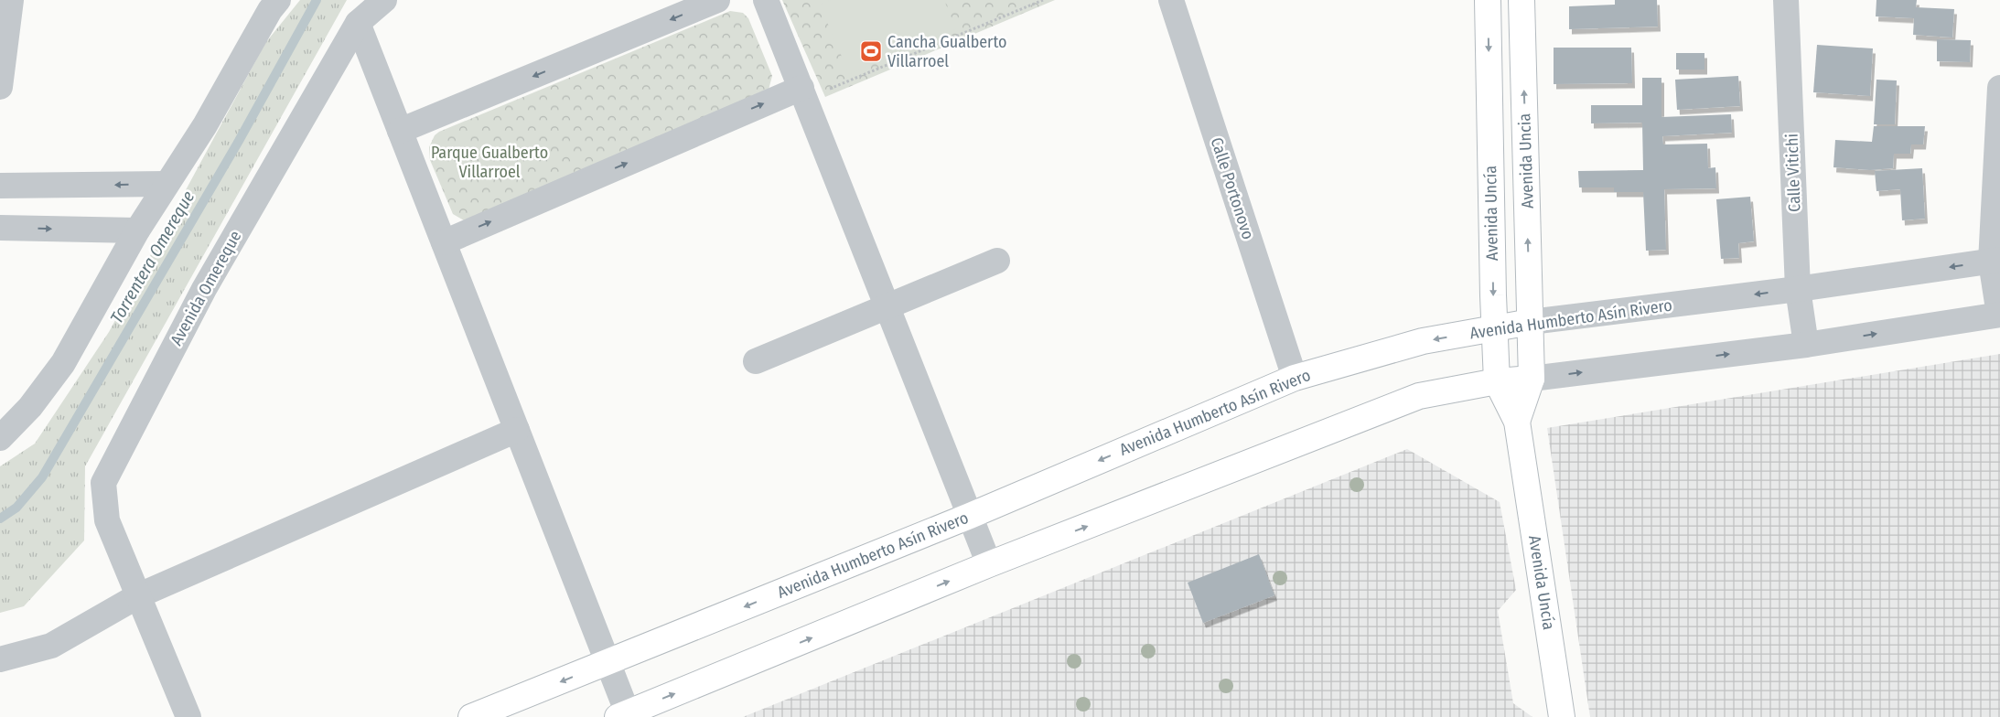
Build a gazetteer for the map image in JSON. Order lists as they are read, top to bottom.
{
  "streets": {
    "street": [
      "Avenida Uncia",
      "Calle Vitichi",
      "Calle Portonovo",
      "Avenida Uncía",
      "Avenida Omereque",
      "Avenida Humberto Asín Rivero"
    ]
  },
  "crossings": [
    ["Avenida Uncia", "Avenida Uncía"],
    ["Avenida Uncia", "Avenida Humberto Asín Rivero"],
    ["Calle Vitichi", "Avenida Humberto Asín Rivero"],
    ["Calle Portonovo", "Avenida Humberto Asín Rivero"],
    ["Avenida Uncía", "Avenida Humberto Asín Rivero"]
  ],
  "one_way": ["Avenida Uncia", "Avenida Uncía"],
  "water": ["Torrentera Omereque"],
  "parks": ["Parque Gualberto Villarroel"],
  "places": {
    "sports": ["Cancha Gualberto Villarroel"]
  }
}
